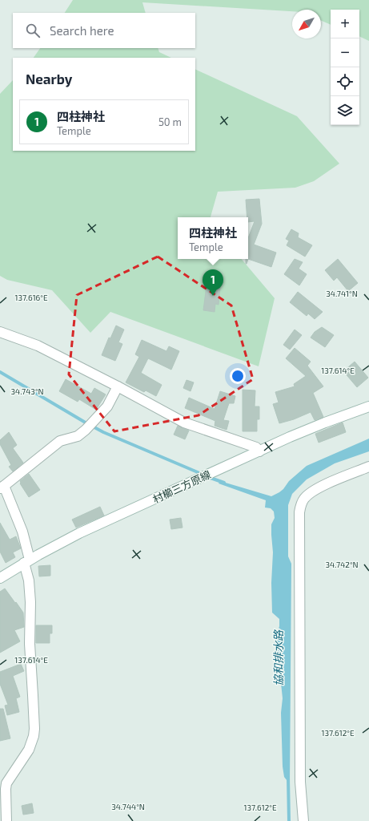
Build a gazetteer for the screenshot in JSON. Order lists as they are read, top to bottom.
{
  "streets": {
    "street": ["村櫛三方原線"]
  },
  "water": ["協和排水路"],
  "north": "bottom left",
  "page": {
    "map_buttons": ["+", "−"],
    "search": "Search here",
    "heading": "Nearby",
    "list": [
      {
        "mark": "1",
        "name": "四柱神社",
        "note": "Temple",
        "value": "50 m"
      }
    ],
    "popup": ["四柱神社", "Temple"],
    "pins": "1"
  },
  "coordinates": [
    "34.741°N",
    "137.616°E",
    "137.614°E",
    "34.743°N",
    "34.742°N",
    "137.612°E",
    "34.744°N"
  ]
}
